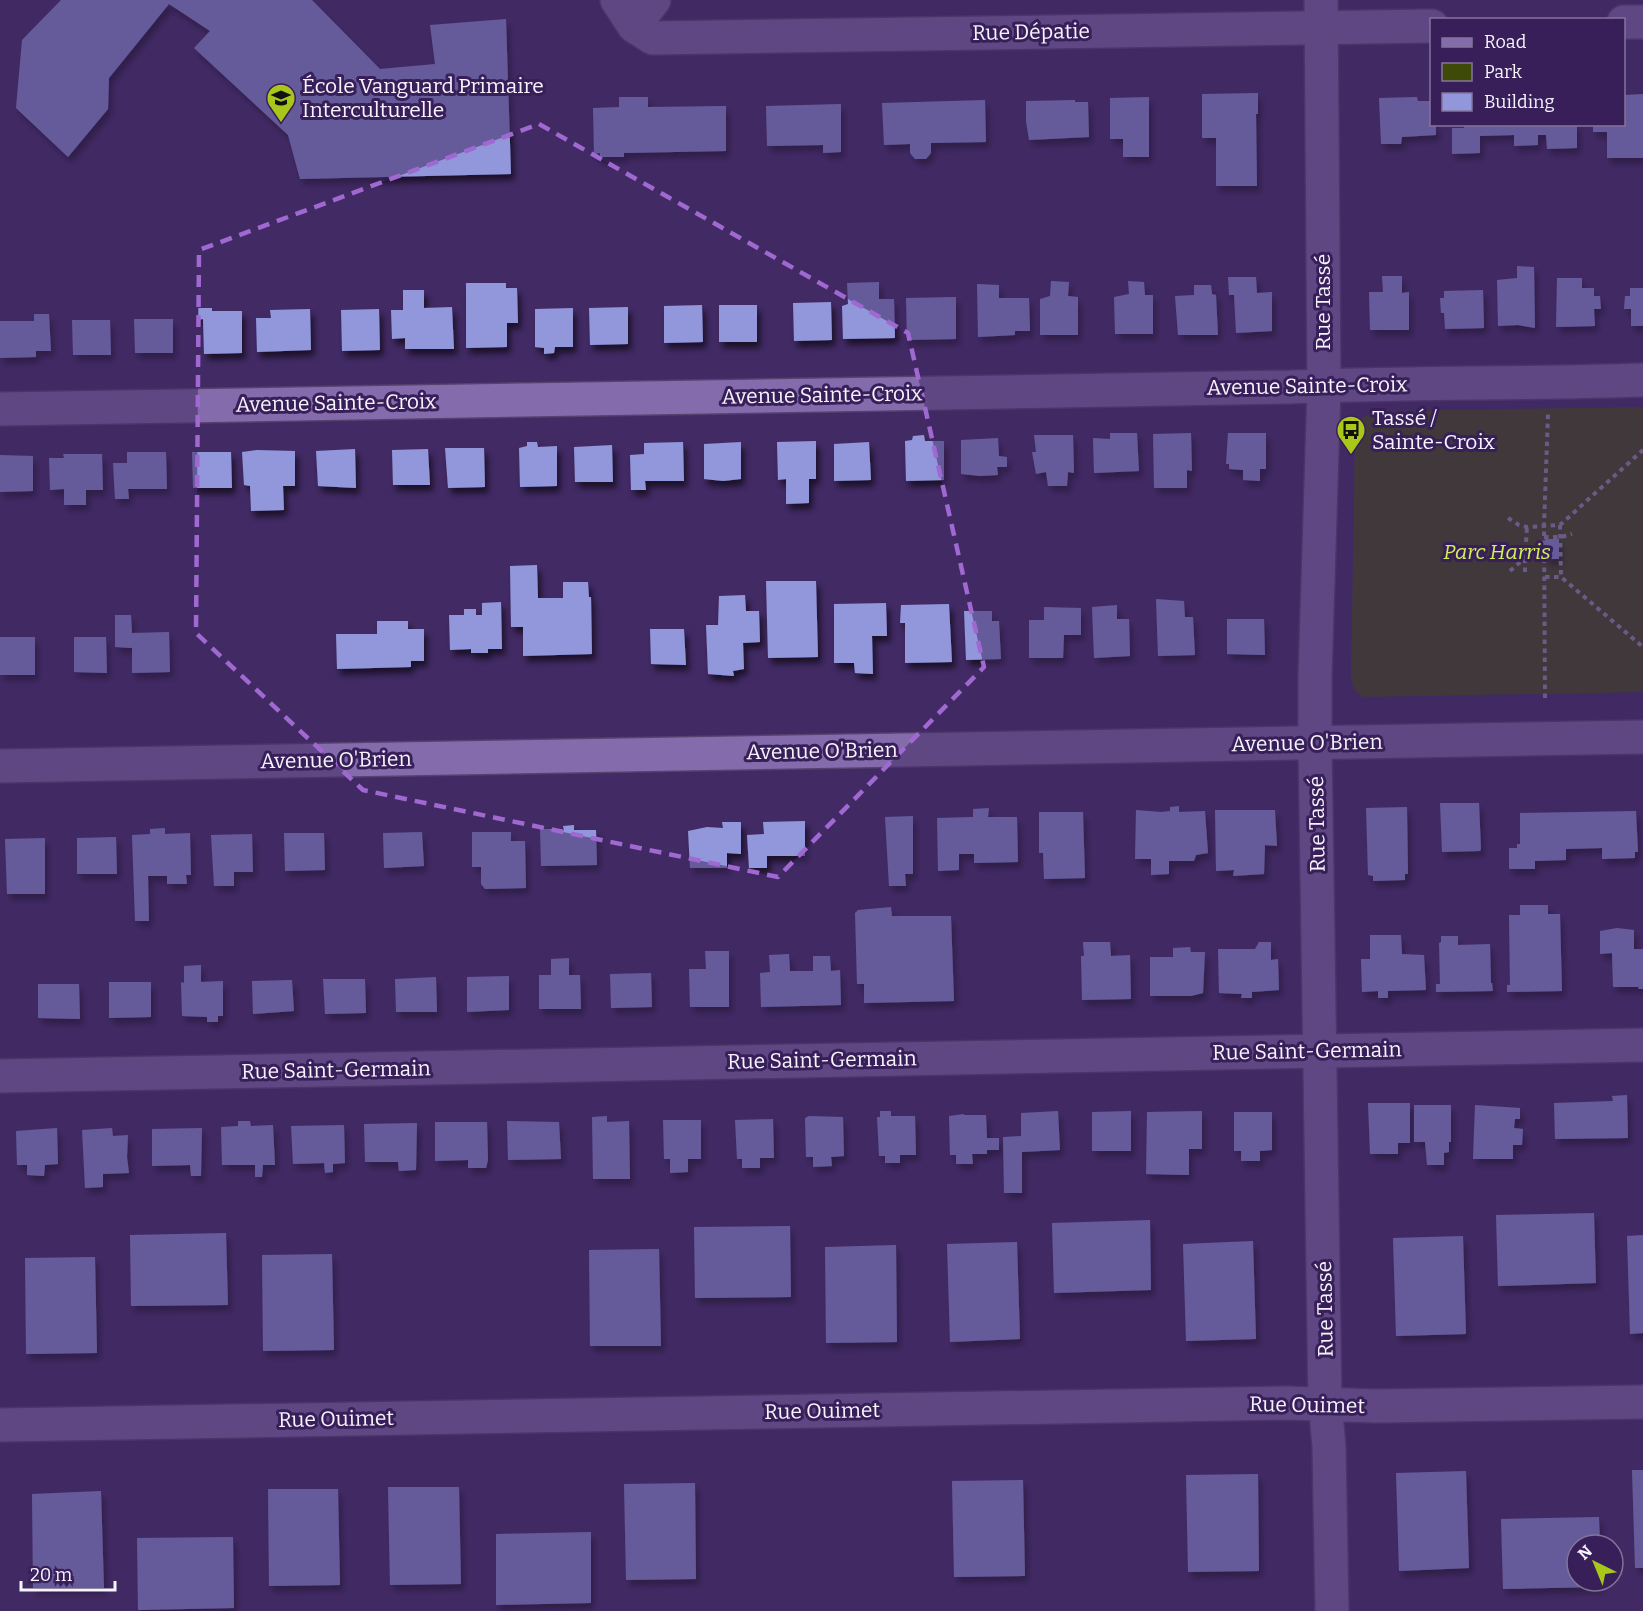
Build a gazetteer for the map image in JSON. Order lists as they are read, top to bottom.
{
  "streets": {
    "street": [
      "Rue Dépatie",
      "Rue Tassé",
      "Avenue Sainte-Croix",
      "Avenue O'Brien",
      "Rue Saint-Germain",
      "Rue Ouimet"
    ]
  },
  "crossings": [
    ["Rue Dépatie", "Rue Tassé"],
    ["Rue Tassé", "Avenue Sainte-Croix"],
    ["Rue Tassé", "Avenue O'Brien"],
    ["Rue Tassé", "Rue Saint-Germain"],
    ["Rue Tassé", "Rue Ouimet"]
  ],
  "parks": ["Parc Harris"],
  "places": {
    "school or university": ["École Vanguard Primaire Interculturelle"],
    "bus stop": ["Tassé / Sainte-Croix"]
  },
  "legend": ["Road", "Park", "Building"],
  "scale_bar": "20 m",
  "north": "top left"
}
